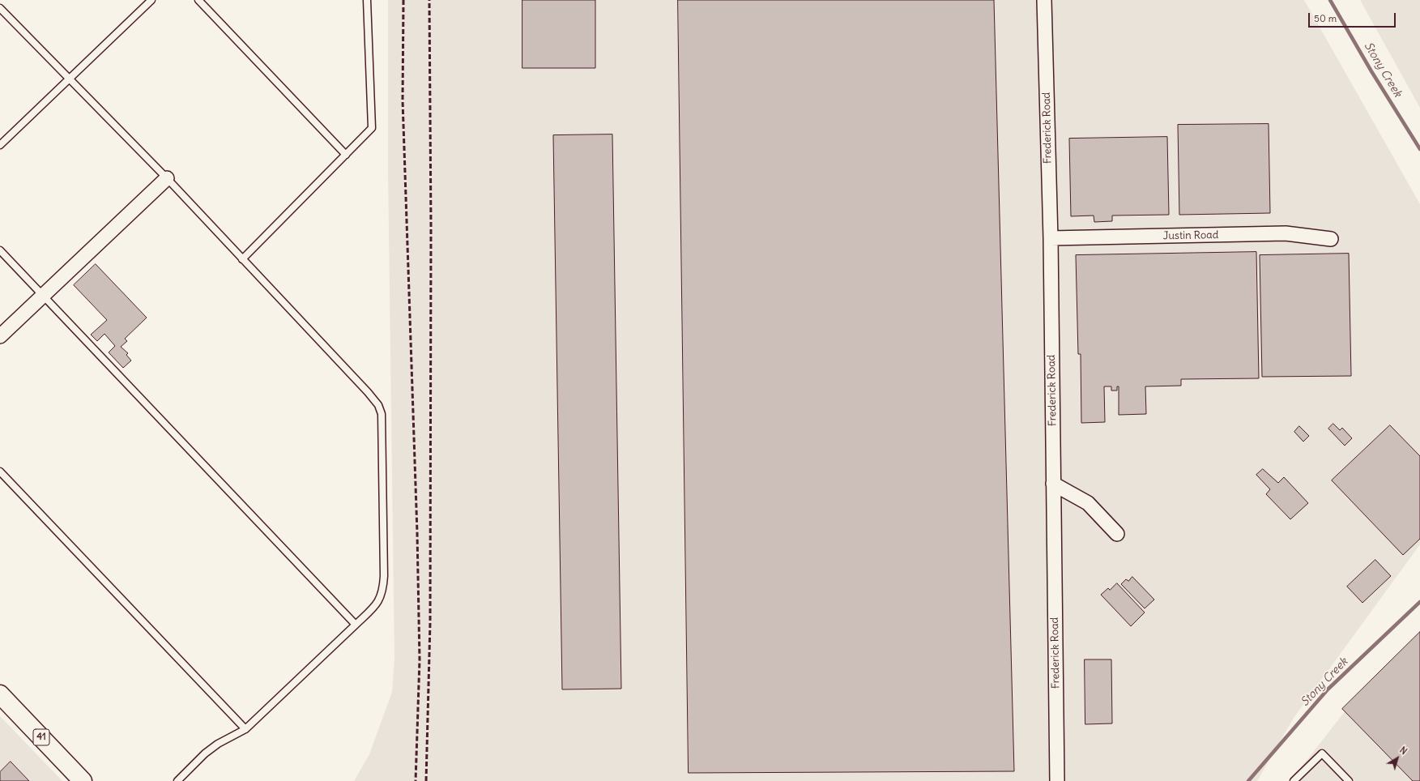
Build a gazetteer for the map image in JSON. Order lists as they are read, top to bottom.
{
  "streets": {
    "main road": ["41"],
    "street": ["Frederick Road", "Justin Road"]
  },
  "crossings": [
    ["Frederick Road", "Justin Road"]
  ],
  "water": ["Stony Creek"],
  "scale_bar": "50 m",
  "north": "top right"
}
